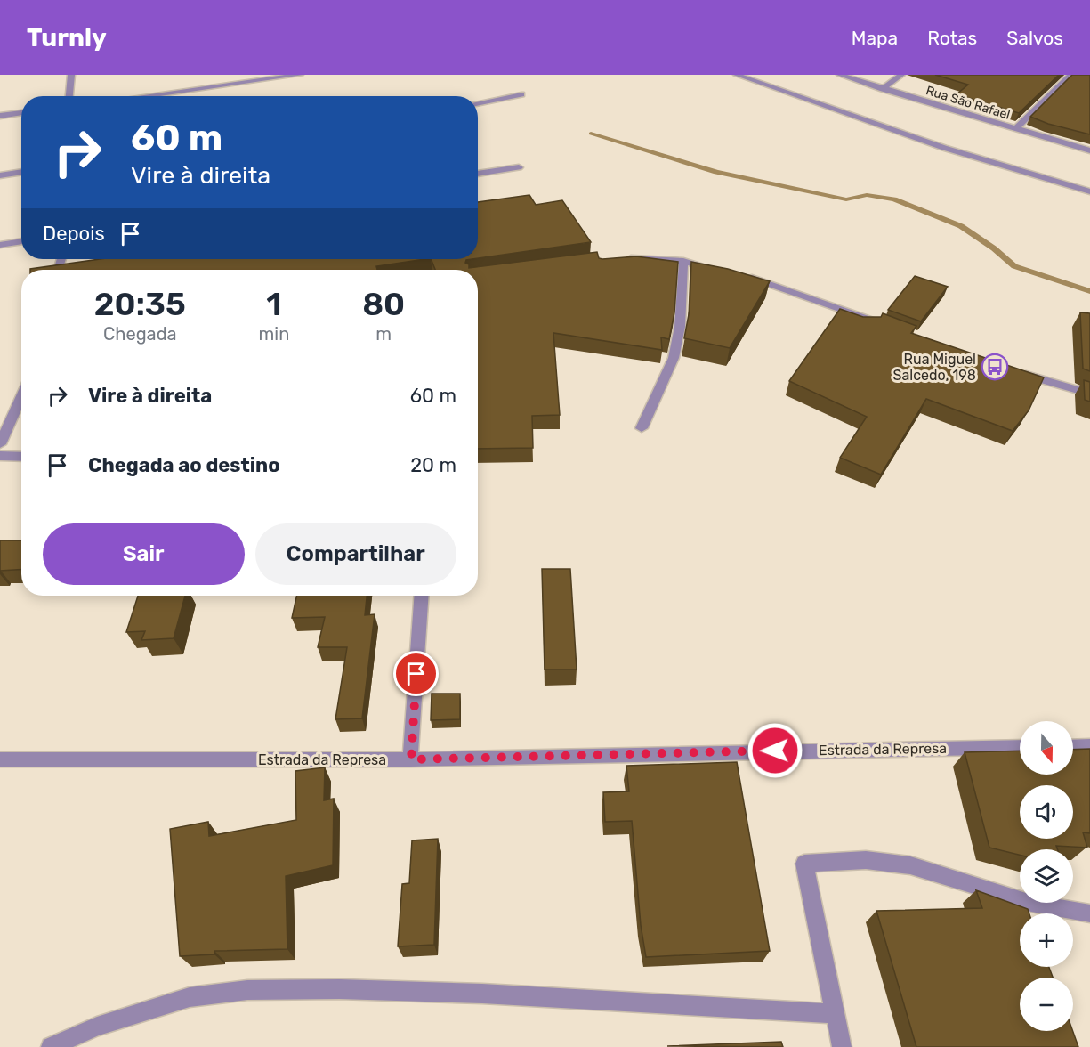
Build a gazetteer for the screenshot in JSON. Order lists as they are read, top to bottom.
{
  "streets": {
    "street": ["Rua São Rafael", "Estrada da Represa"]
  },
  "places": {
    "bus stop": ["Rua Miguel Salcedo, 198"]
  },
  "north": "bottom",
  "page": {
    "header": "Turnly",
    "nav": ["Mapa", "Rotas", "Salvos"],
    "turn": ["60 m", "Vire à direita"],
    "then": "Depois",
    "eta": [
      "20:35",
      "Chegada",
      "1",
      "min",
      "80",
      "m"
    ],
    "list": [
      {
        "name": "Vire à direita",
        "value": "60 m"
      },
      {
        "name": "Chegada ao destino",
        "value": "20 m"
      }
    ],
    "buttons": ["Sair", "Compartilhar"],
    "map_buttons": ["+", "−"]
  }
}
